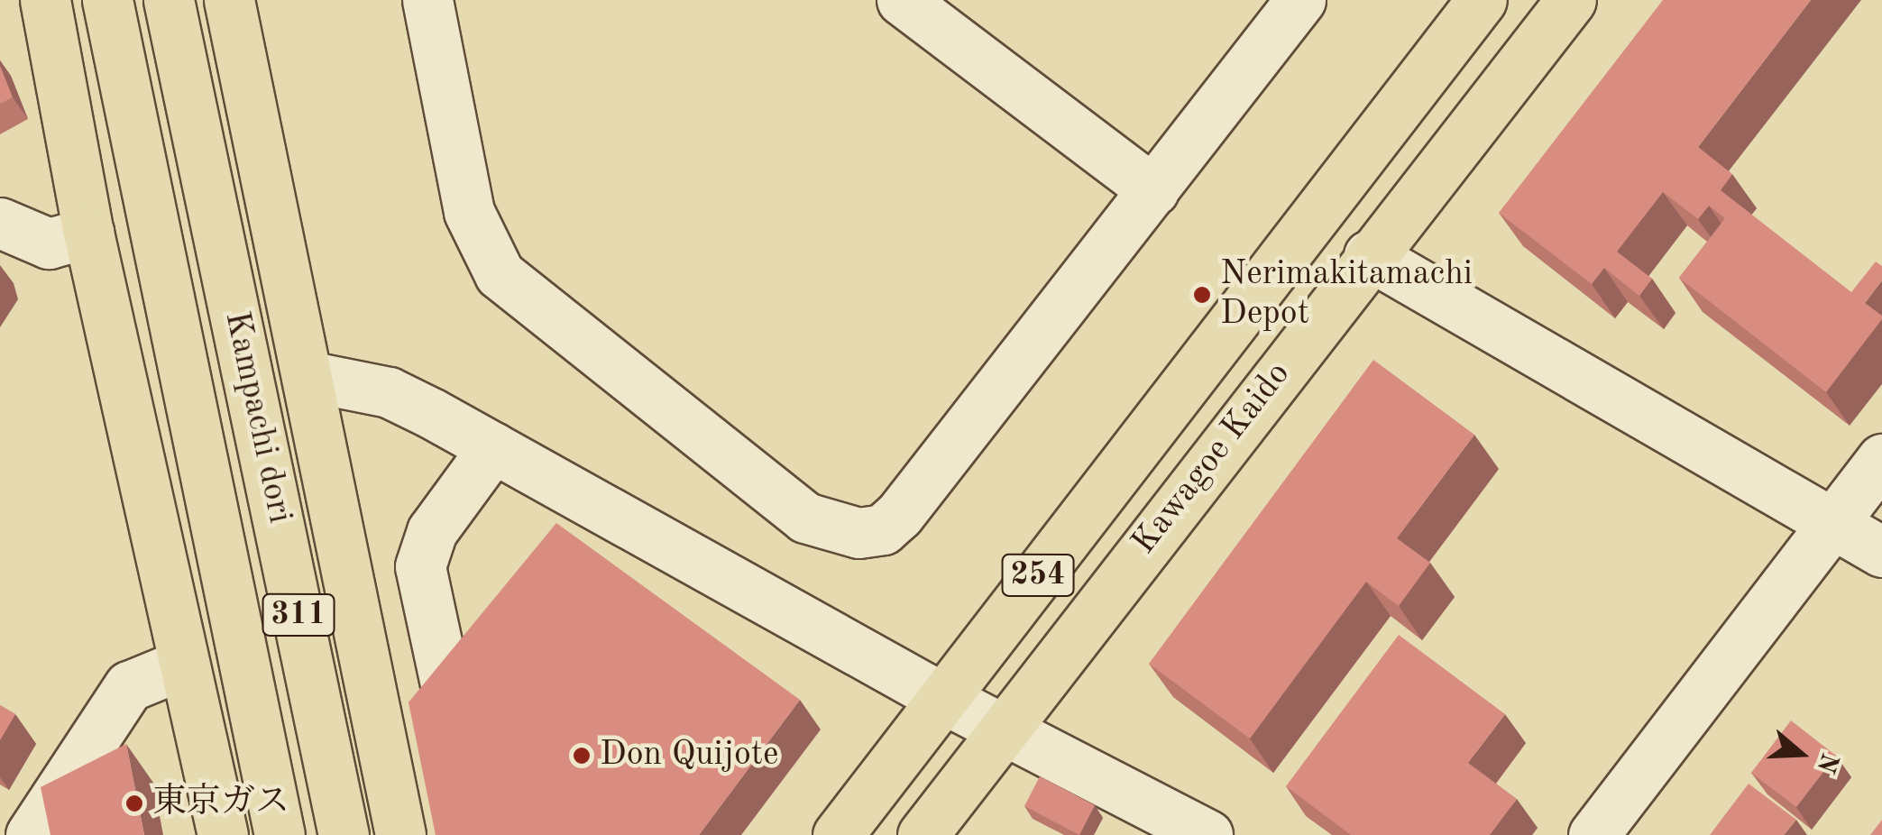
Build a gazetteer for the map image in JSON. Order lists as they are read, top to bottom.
{
  "streets": {
    "main road": [
      "Kampachi dori",
      "Kawagoe Kaido",
      "254",
      "311"
    ]
  },
  "places": ["Nerimakitamachi Depot", "Don Quijote", "東京ガス"],
  "north": "right"
}
